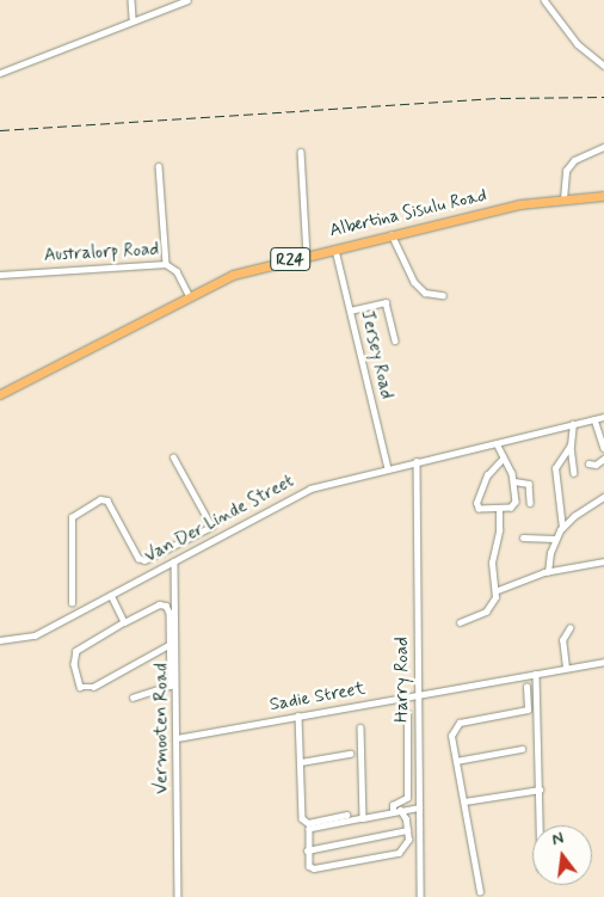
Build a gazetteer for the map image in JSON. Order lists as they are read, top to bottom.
{
  "streets": {
    "main road": ["Albertina Sisulu Road", "R24"],
    "street": [
      "Australorp Road",
      "Jersey Road",
      "Van Der Linde Street",
      "Harry Road",
      "Sadie Street",
      "Vermooten Road"
    ]
  },
  "crossings": [
    ["Albertina Sisulu Road", "Australorp Road"],
    ["Albertina Sisulu Road", "Jersey Road"],
    ["Jersey Road", "Van Der Linde Street"],
    ["Van Der Linde Street", "Harry Road"],
    ["Van Der Linde Street", "Vermooten Road"],
    ["Harry Road", "Sadie Street"],
    ["Sadie Street", "Vermooten Road"]
  ],
  "north": "top"
}
